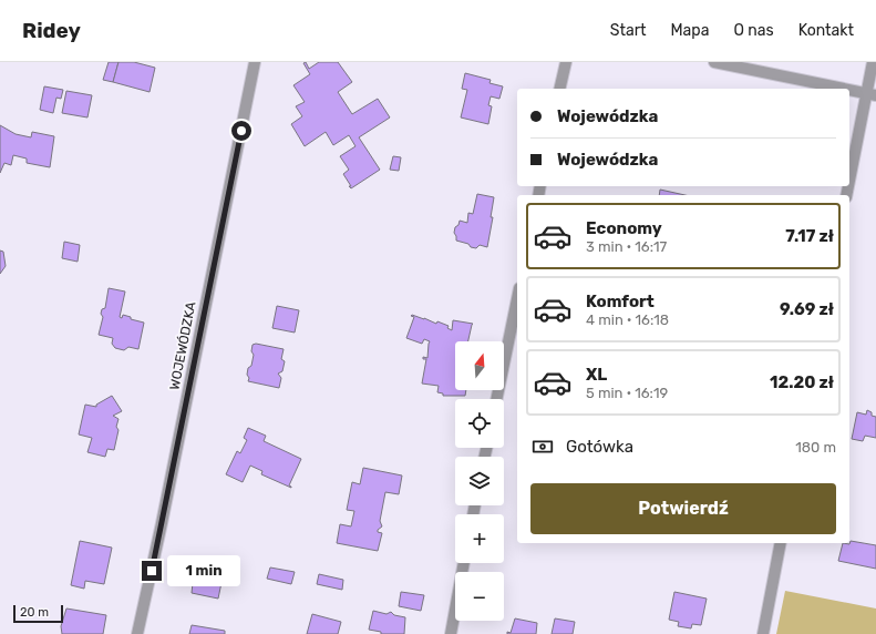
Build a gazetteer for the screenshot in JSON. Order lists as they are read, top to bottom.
{
  "streets": {
    "street": ["WOJEWÓDZKA"]
  },
  "scale_bar": "20 m",
  "north": "top",
  "page": {
    "header": "Ridey",
    "nav": [
      "Start",
      "Mapa",
      "O nas",
      "Kontakt"
    ],
    "banner": ["Wojewódzka", "Wojewódzka"],
    "list": [
      {
        "name": "Economy",
        "note": "3 min · 16:17",
        "value": "7.17 zł"
      },
      {
        "name": "Komfort",
        "note": "4 min · 16:18",
        "value": "9.69 zł"
      },
      {
        "name": "XL",
        "note": "5 min · 16:19",
        "value": "12.20 zł"
      }
    ],
    "map_buttons": ["+", "−"],
    "pay": ["Gotówka", "180 m"],
    "buttons": "Potwierdź",
    "bubble": "1 min",
    "scale": "20 m"
  }
}
